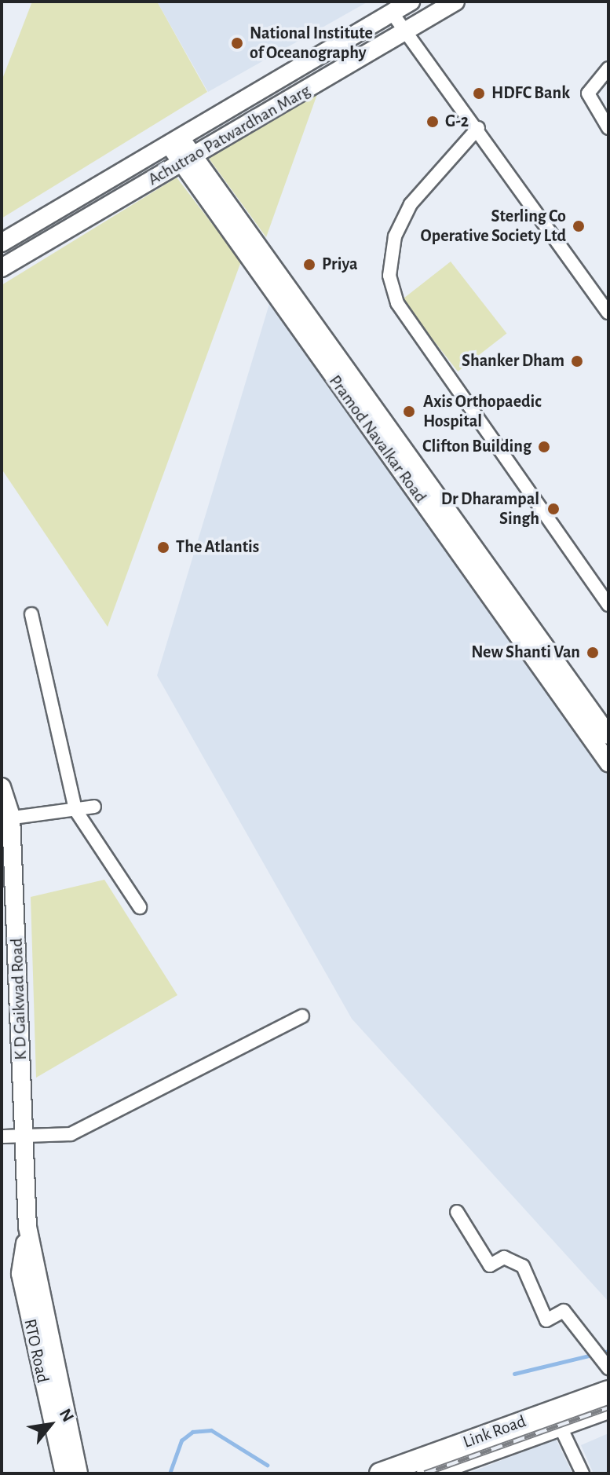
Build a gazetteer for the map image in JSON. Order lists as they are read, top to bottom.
{
  "streets": {
    "main road": ["Link Road"],
    "street": [
      "Achutrao Patwardhan Marg",
      "Pramod Navalkar Road",
      "K D Gaikwad Road",
      "RTO Road"
    ]
  },
  "crossings": [
    ["Achutrao Patwardhan Marg", "Pramod Navalkar Road"],
    ["K D Gaikwad Road", "RTO Road"]
  ],
  "places": [
    "National Institute of Oceanography",
    "HDFC Bank",
    "G-2",
    "Sterling Co Operative Society Ltd",
    "Priya",
    "Shanker Dham",
    "Axis Orthopaedic Hospital",
    "Clifton Building",
    "Dr Dharampal Singh",
    "The Atlantis",
    "New Shanti Van"
  ],
  "north": "top right"
}
